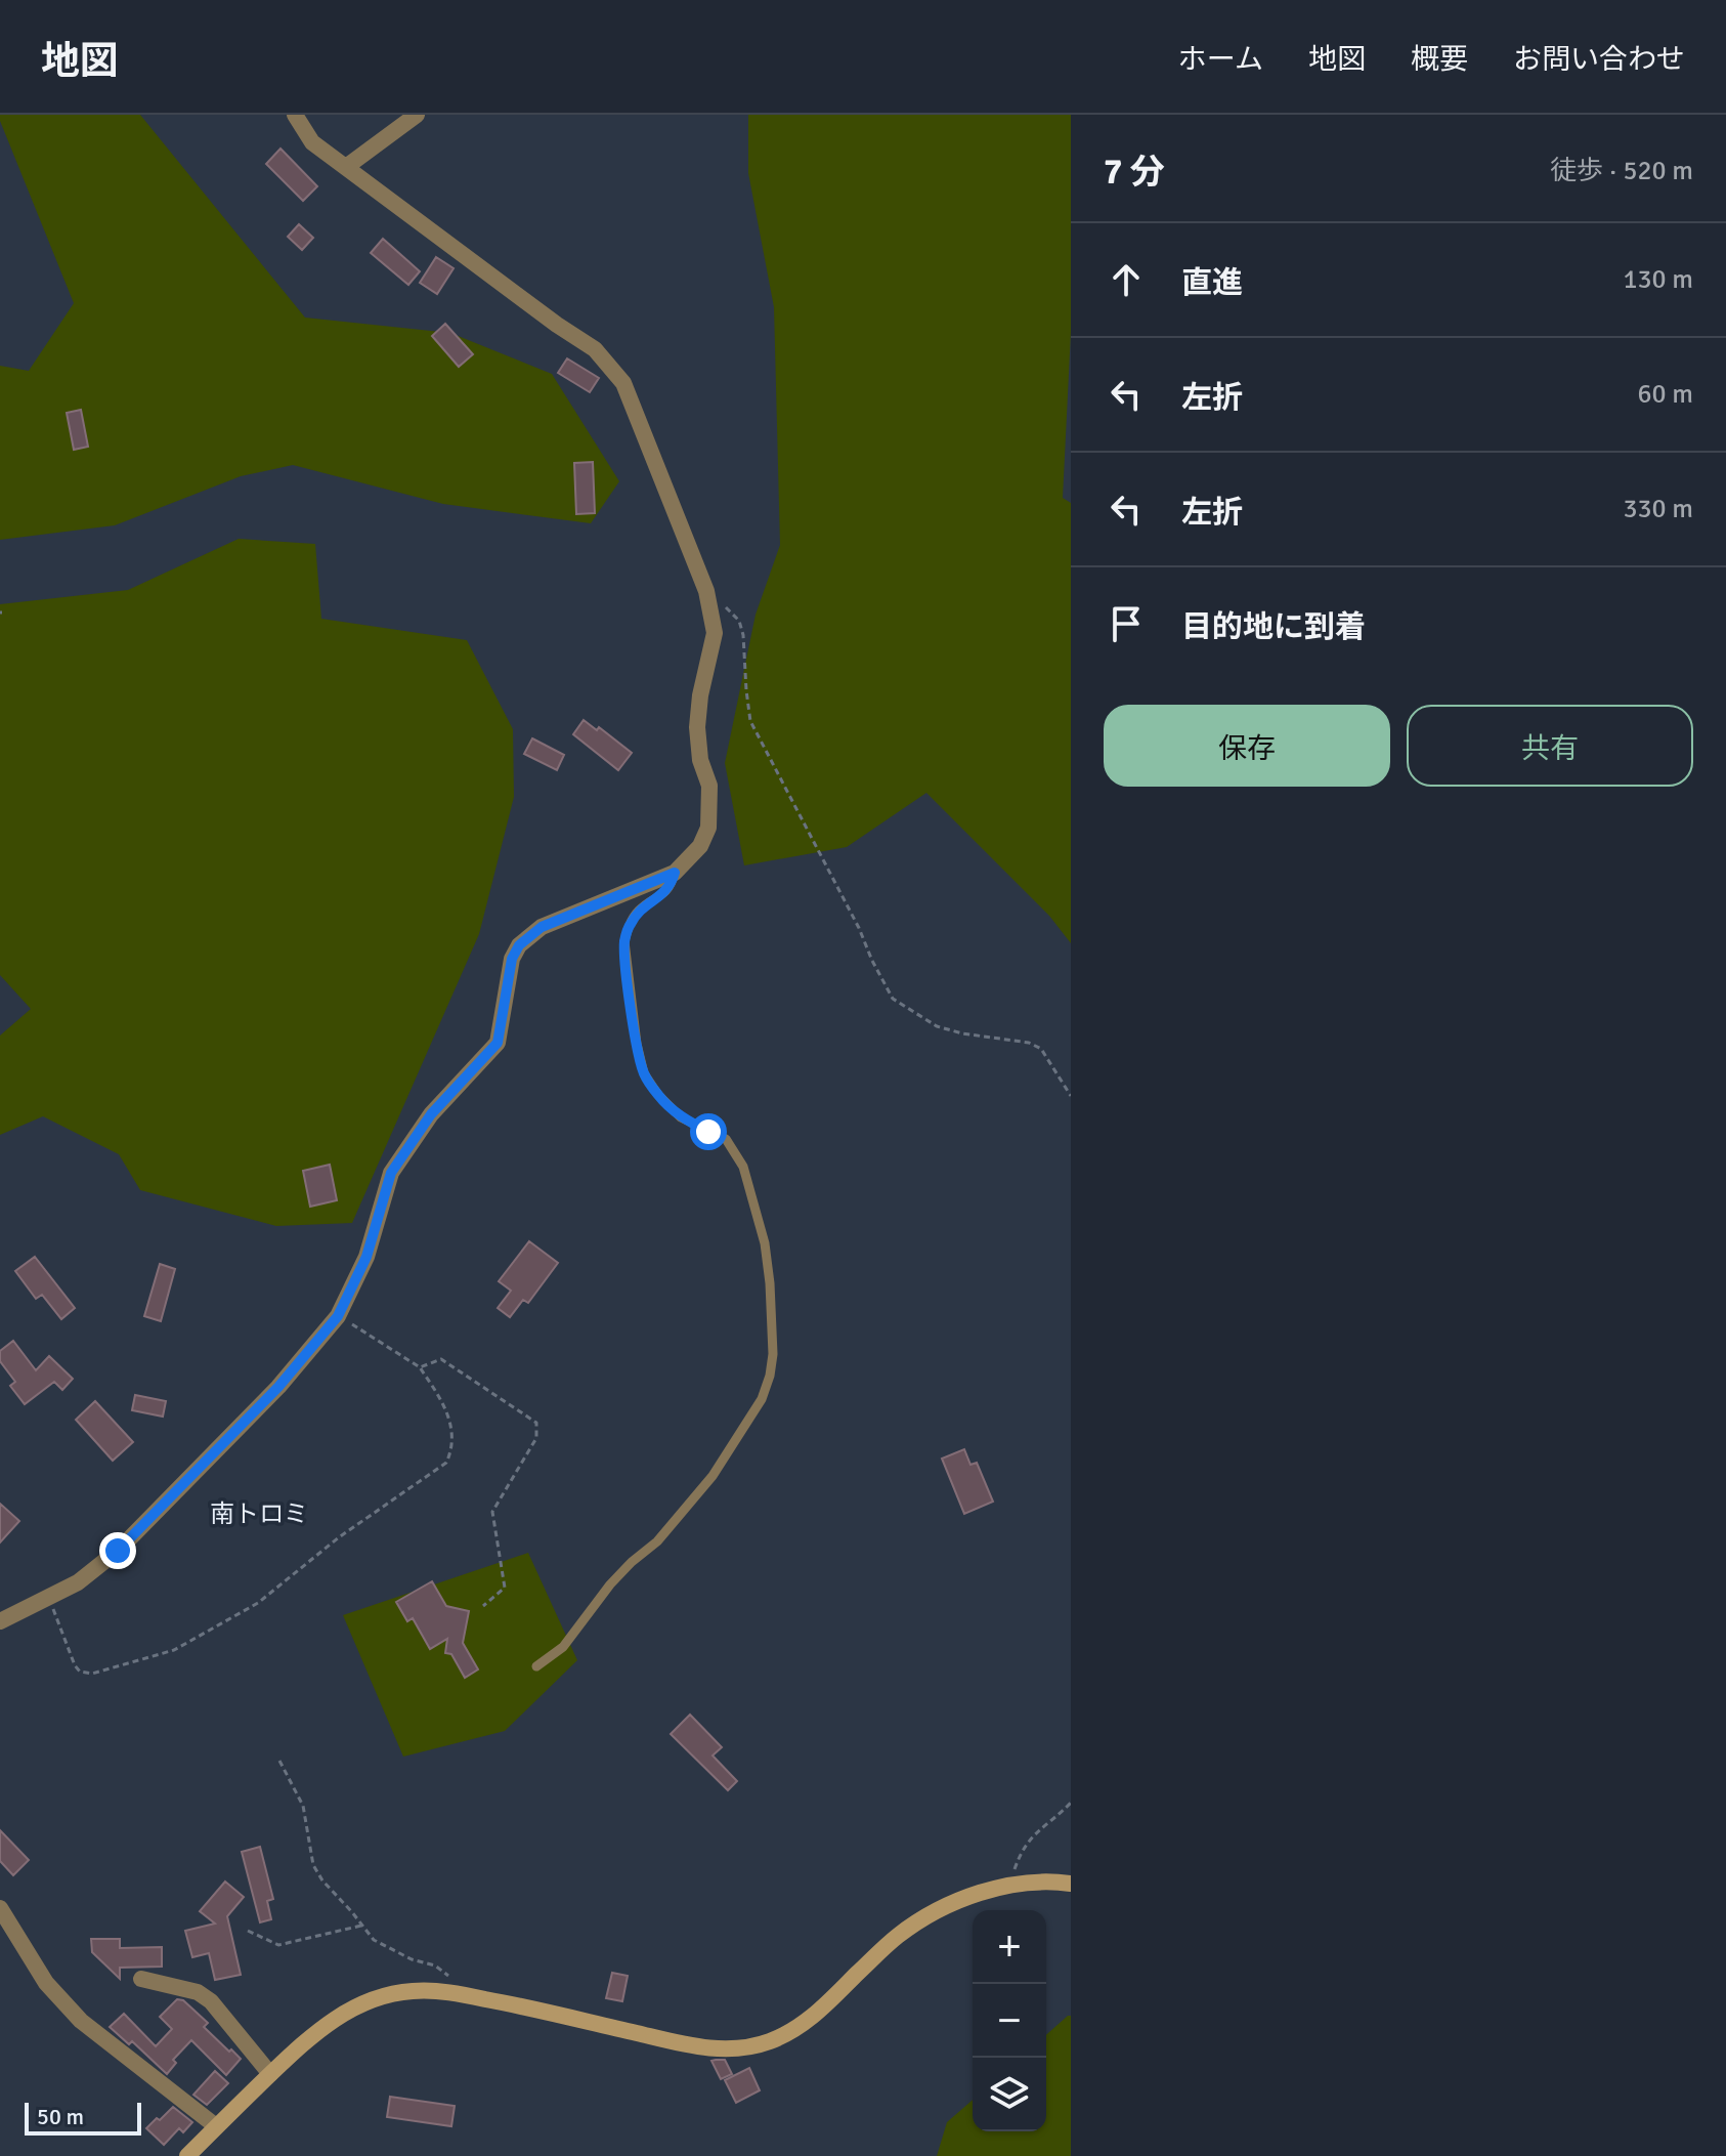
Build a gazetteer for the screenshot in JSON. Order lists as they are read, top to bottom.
{
  "districts": ["南トロミ"],
  "scale_bar": "50 m",
  "page": {
    "header": "地図",
    "nav": [
      "ホーム",
      "地図",
      "概要",
      "お問い合わせ"
    ],
    "heading": ["7 分", "徒歩 · 520 m"],
    "list": [
      ["直進", "130 m"],
      ["左折", "60 m"],
      ["左折", "330 m"],
      "目的地に到着"
    ],
    "buttons": ["保存", "共有"],
    "map_buttons": ["+", "−"],
    "scale": "50 m"
  }
}
